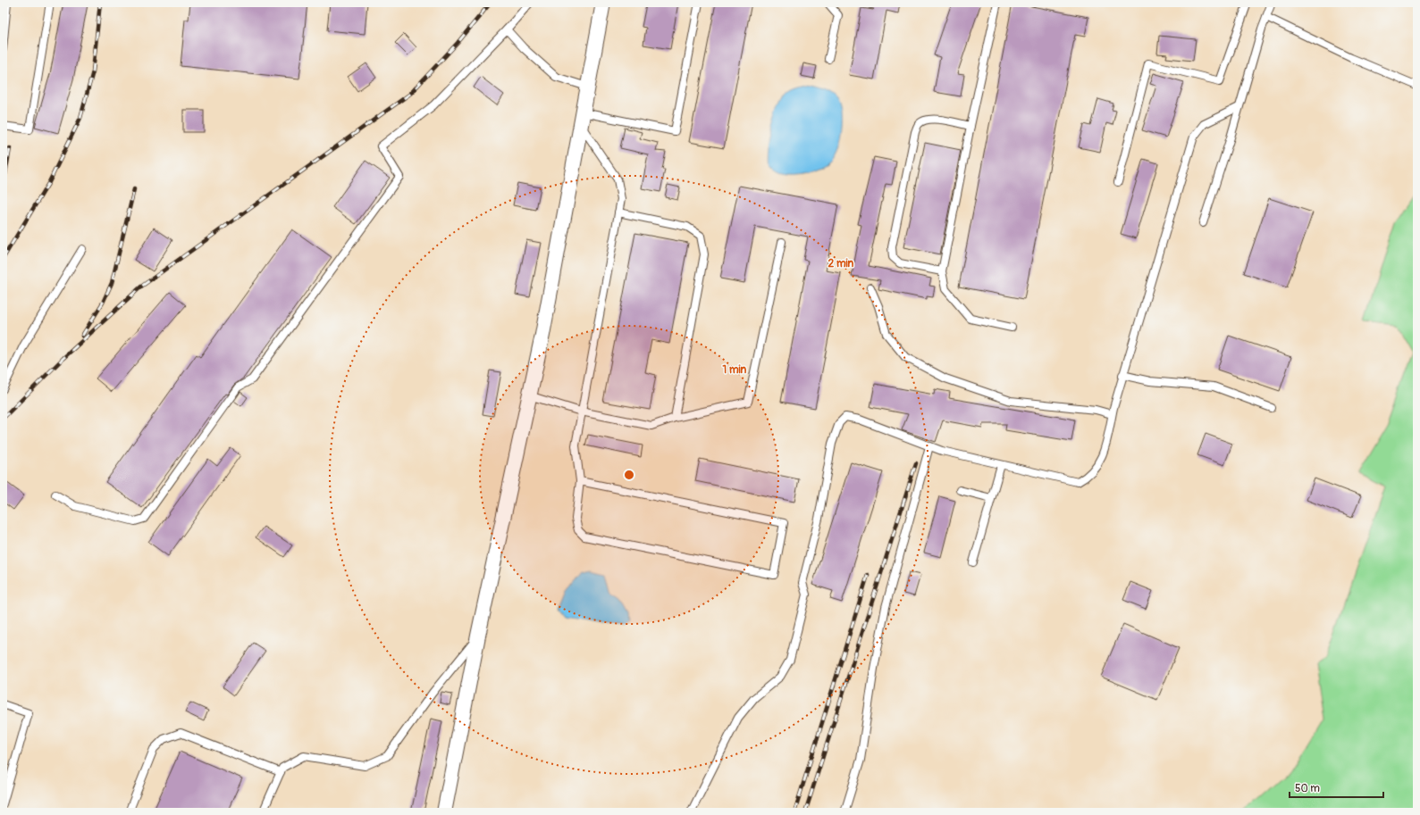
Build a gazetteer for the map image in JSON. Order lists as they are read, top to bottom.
{
  "scale_bar": "50 m",
  "rings": ["2 min", "1 min"]
}
